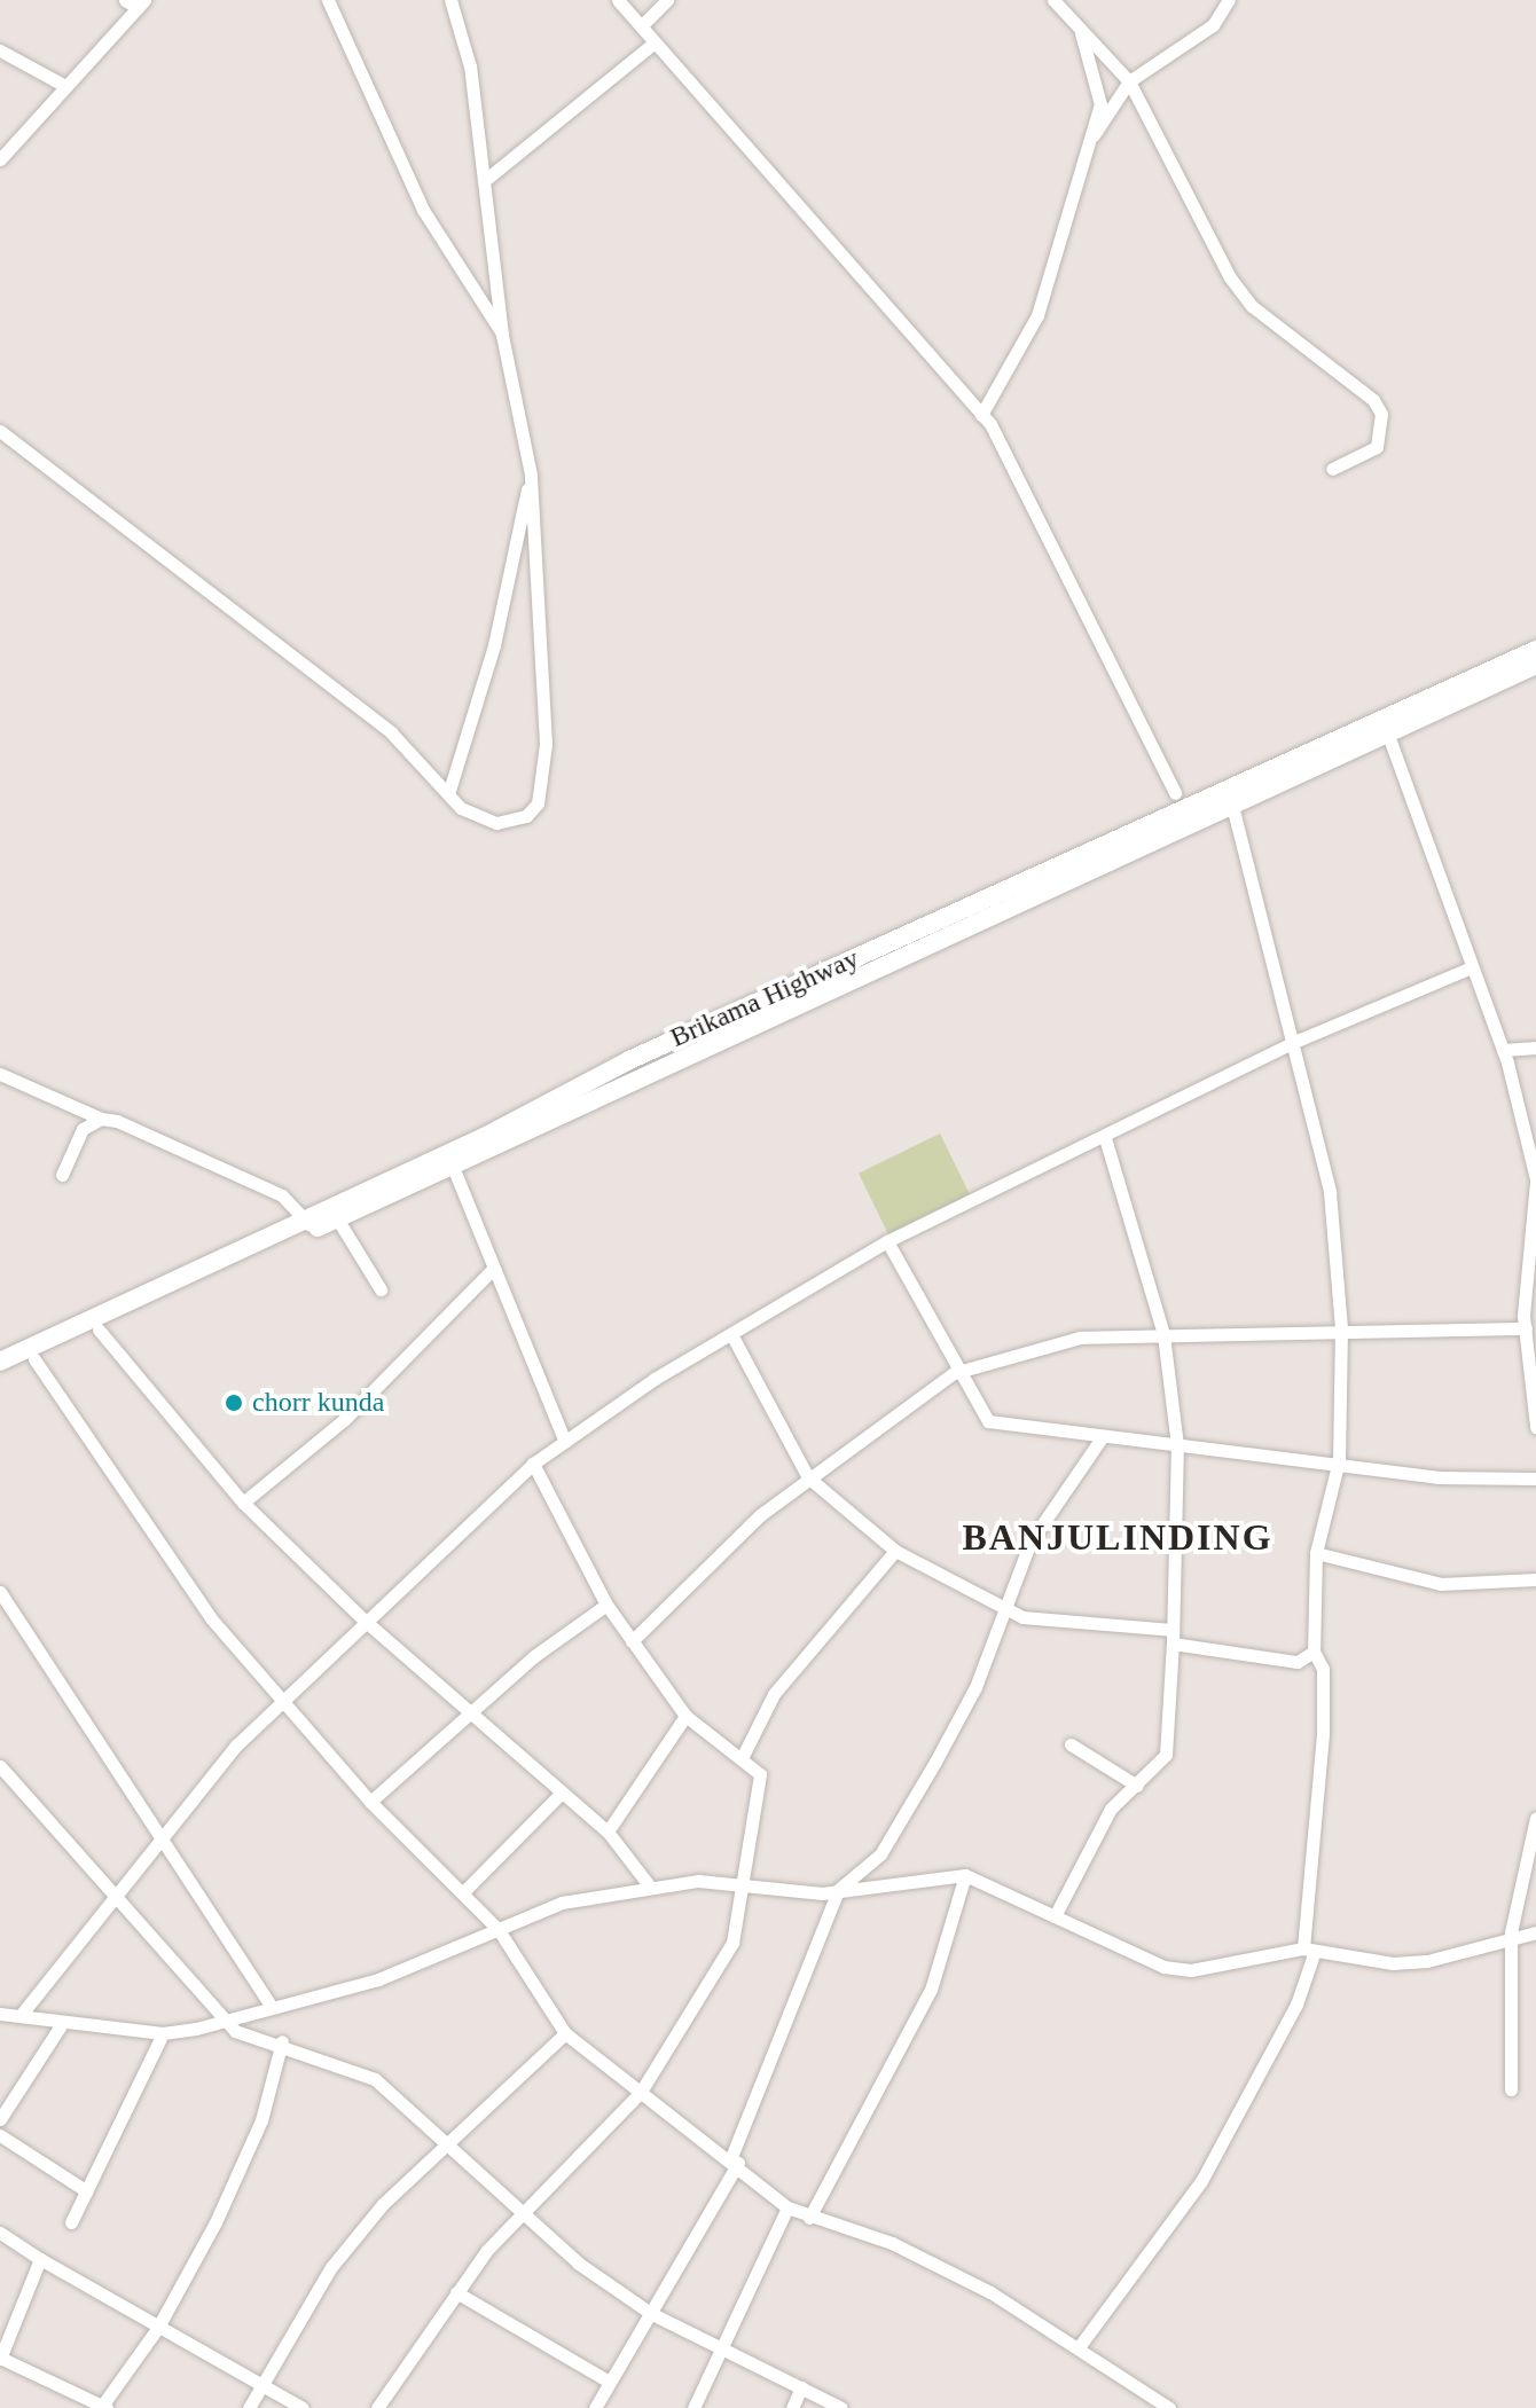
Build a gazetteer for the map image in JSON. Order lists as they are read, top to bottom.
{
  "streets": {
    "highway": ["Brikama Highway"]
  },
  "districts": ["BANJULINDING"],
  "places": ["chorr kunda"]
}
